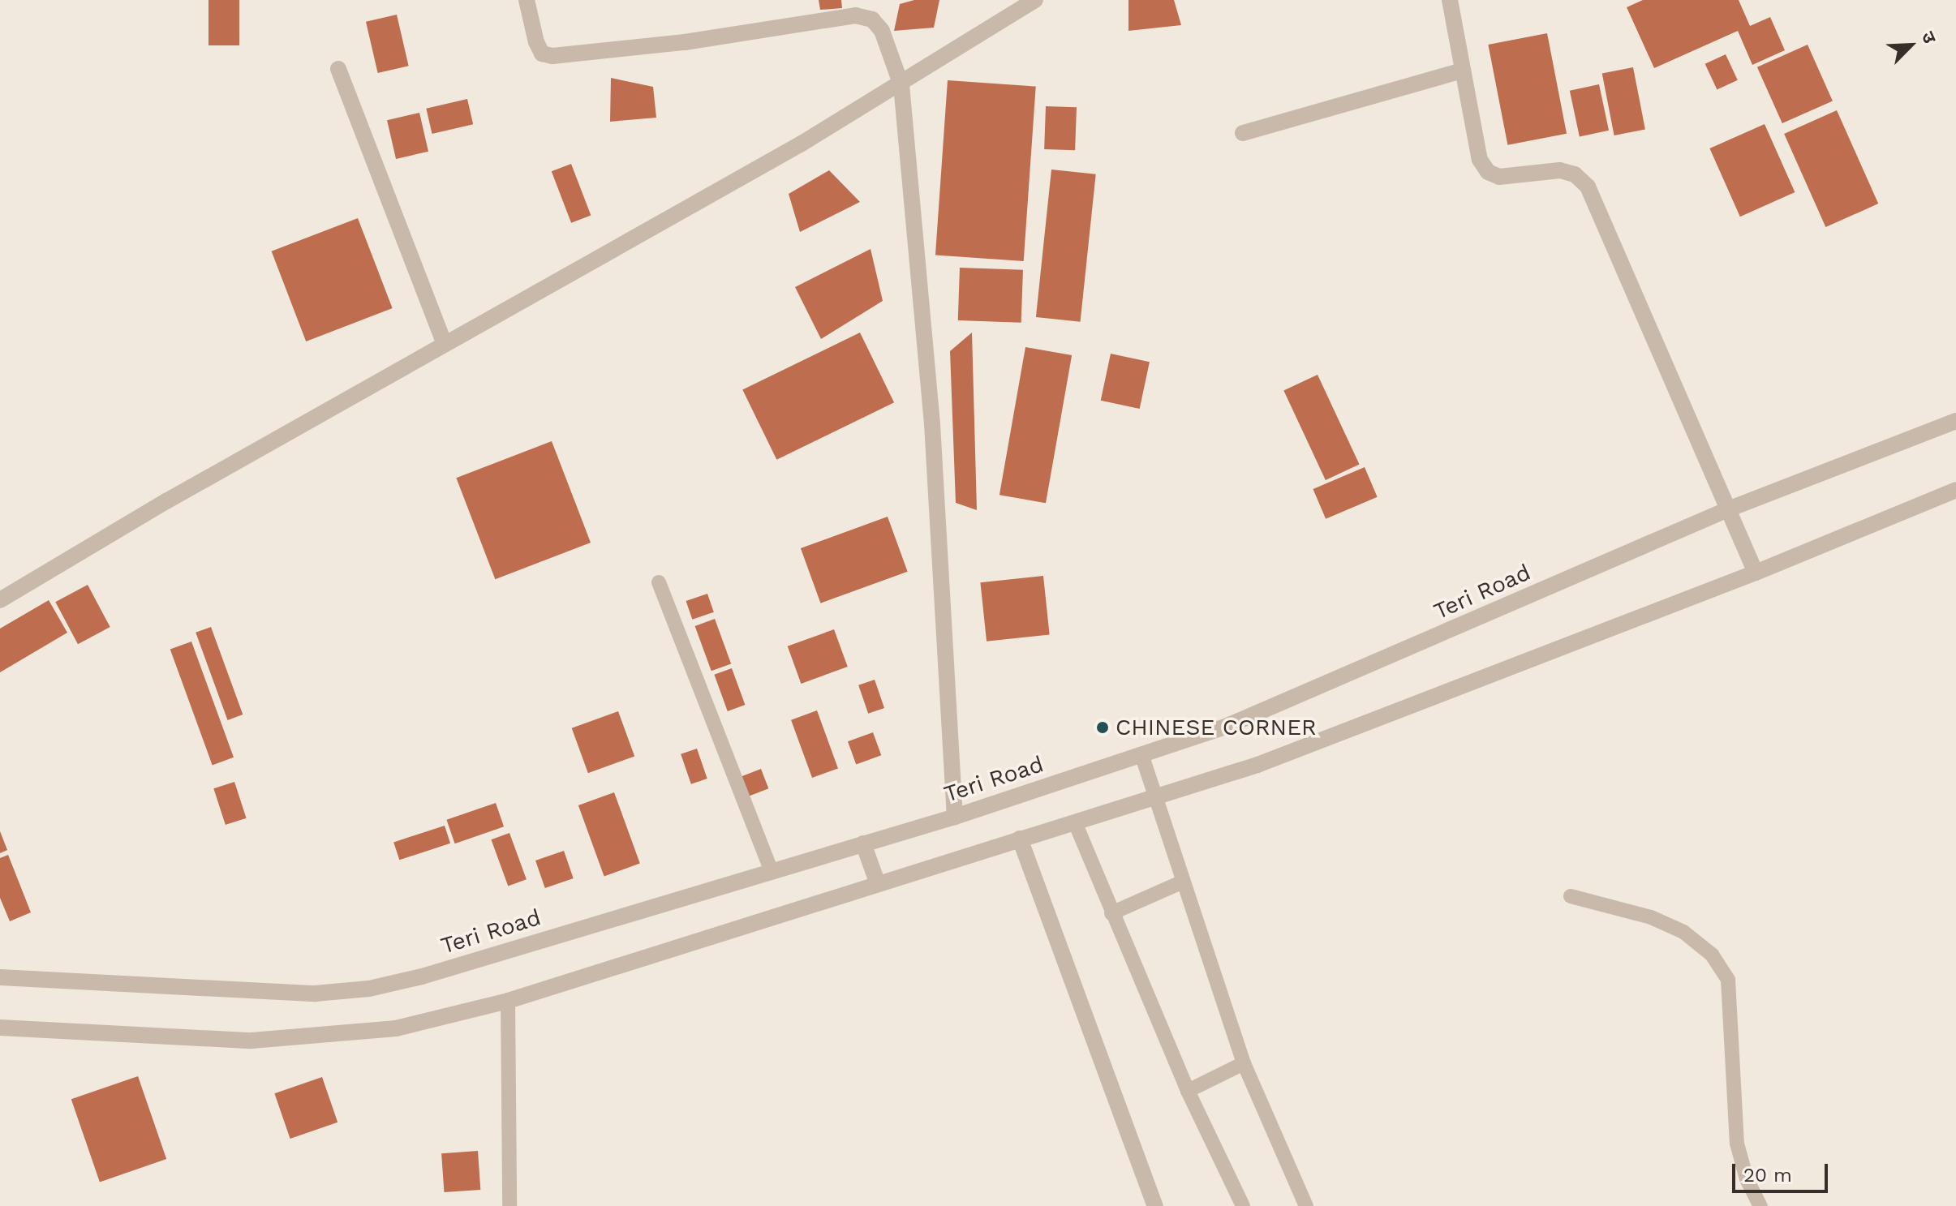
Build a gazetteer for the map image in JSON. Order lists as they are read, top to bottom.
{
  "streets": {
    "street": ["Teri Road"]
  },
  "places": ["CHINESE CORNER"],
  "scale_bar": "20 m",
  "north": "top right"
}
